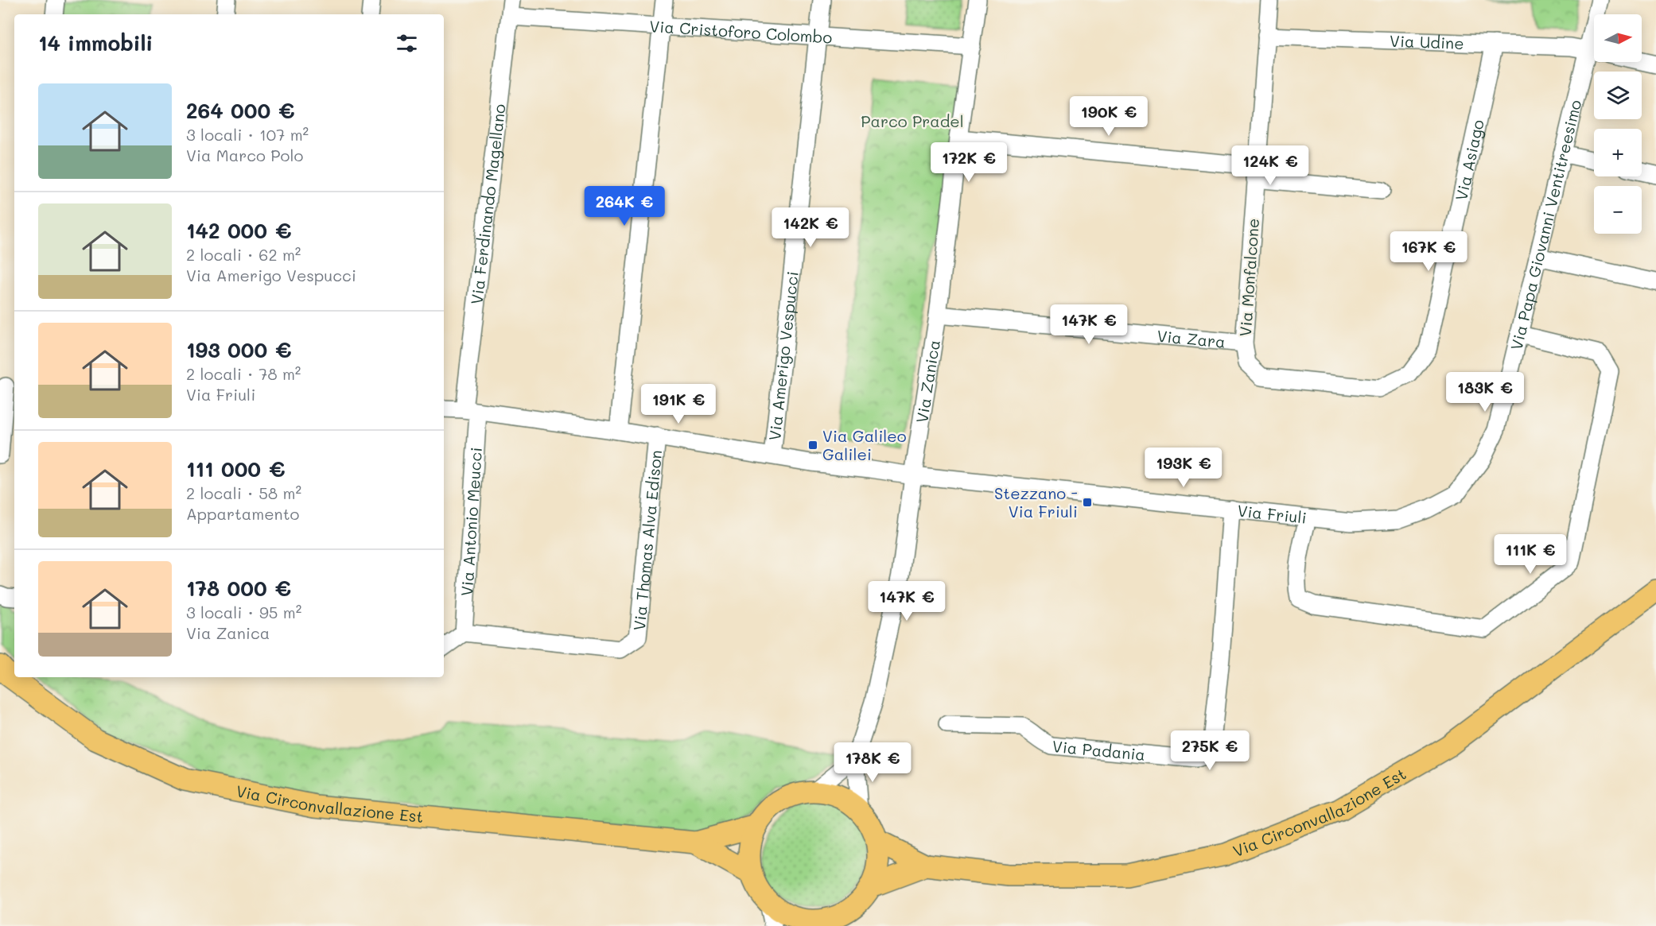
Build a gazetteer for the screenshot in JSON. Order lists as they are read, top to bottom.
{
  "streets": {
    "main road": ["Via Circonvallazione Est"],
    "street": [
      "Via Cristoforo Colombo",
      "Via Udine",
      "Via Asiago",
      "Via Ferdinando Magellano",
      "Via Papa Giovanni Ventitreesimo",
      "Via Monfalcone",
      "Via Zara",
      "Via Amerigo Vespucci",
      "Via Zanica",
      "Via Friuli",
      "Via Antonio Meucci",
      "Via Thomas Alva Edison",
      "Via Padania"
    ]
  },
  "crossings": [
    ["Via Cristoforo Colombo", "Via Ferdinando Magellano"],
    ["Via Cristoforo Colombo", "Via Amerigo Vespucci"],
    ["Via Cristoforo Colombo", "Via Zanica"],
    ["Via Udine", "Via Asiago"],
    ["Via Udine", "Via Monfalcone"],
    ["Via Asiago", "Via Monfalcone"],
    ["Via Ferdinando Magellano", "Via Antonio Meucci"],
    ["Via Papa Giovanni Ventitreesimo", "Via Friuli"],
    ["Via Monfalcone", "Via Zara"],
    ["Via Zara", "Via Zanica"],
    ["Via Zanica", "Via Friuli"],
    ["Via Zanica", "Via Circonvallazione Est"],
    ["Via Friuli", "Via Padania"],
    ["Via Antonio Meucci", "Via Thomas Alva Edison"]
  ],
  "parks": ["Parco Pradel"],
  "places": {
    "transit": ["Via Galileo Galilei", "Stezzano - Via Friuli"]
  },
  "north": "right",
  "page": {
    "map_buttons": ["+", "−"],
    "heading": "14 immobili",
    "list": [
      {
        "name": "264 000 €",
        "note": "3 locali · 107 m² · Via Marco Polo"
      },
      {
        "name": "142 000 €",
        "note": "2 locali · 62 m² · Via Amerigo Vespucci"
      },
      {
        "name": "193 000 €",
        "note": "2 locali · 78 m² · Via Friuli"
      },
      {
        "name": "111 000 €",
        "note": "2 locali · 58 m² · Appartamento"
      },
      {
        "name": "178 000 €",
        "note": "3 locali · 95 m² · Via Zanica"
      }
    ],
    "price": [
      "190K €",
      "172K €",
      "124K €",
      "264K €",
      "142K €",
      "167K €",
      "147K €",
      "183K €",
      "191K €",
      "193K €",
      "111K €",
      "147K €",
      "275K €",
      "178K €"
    ]
  }
}
